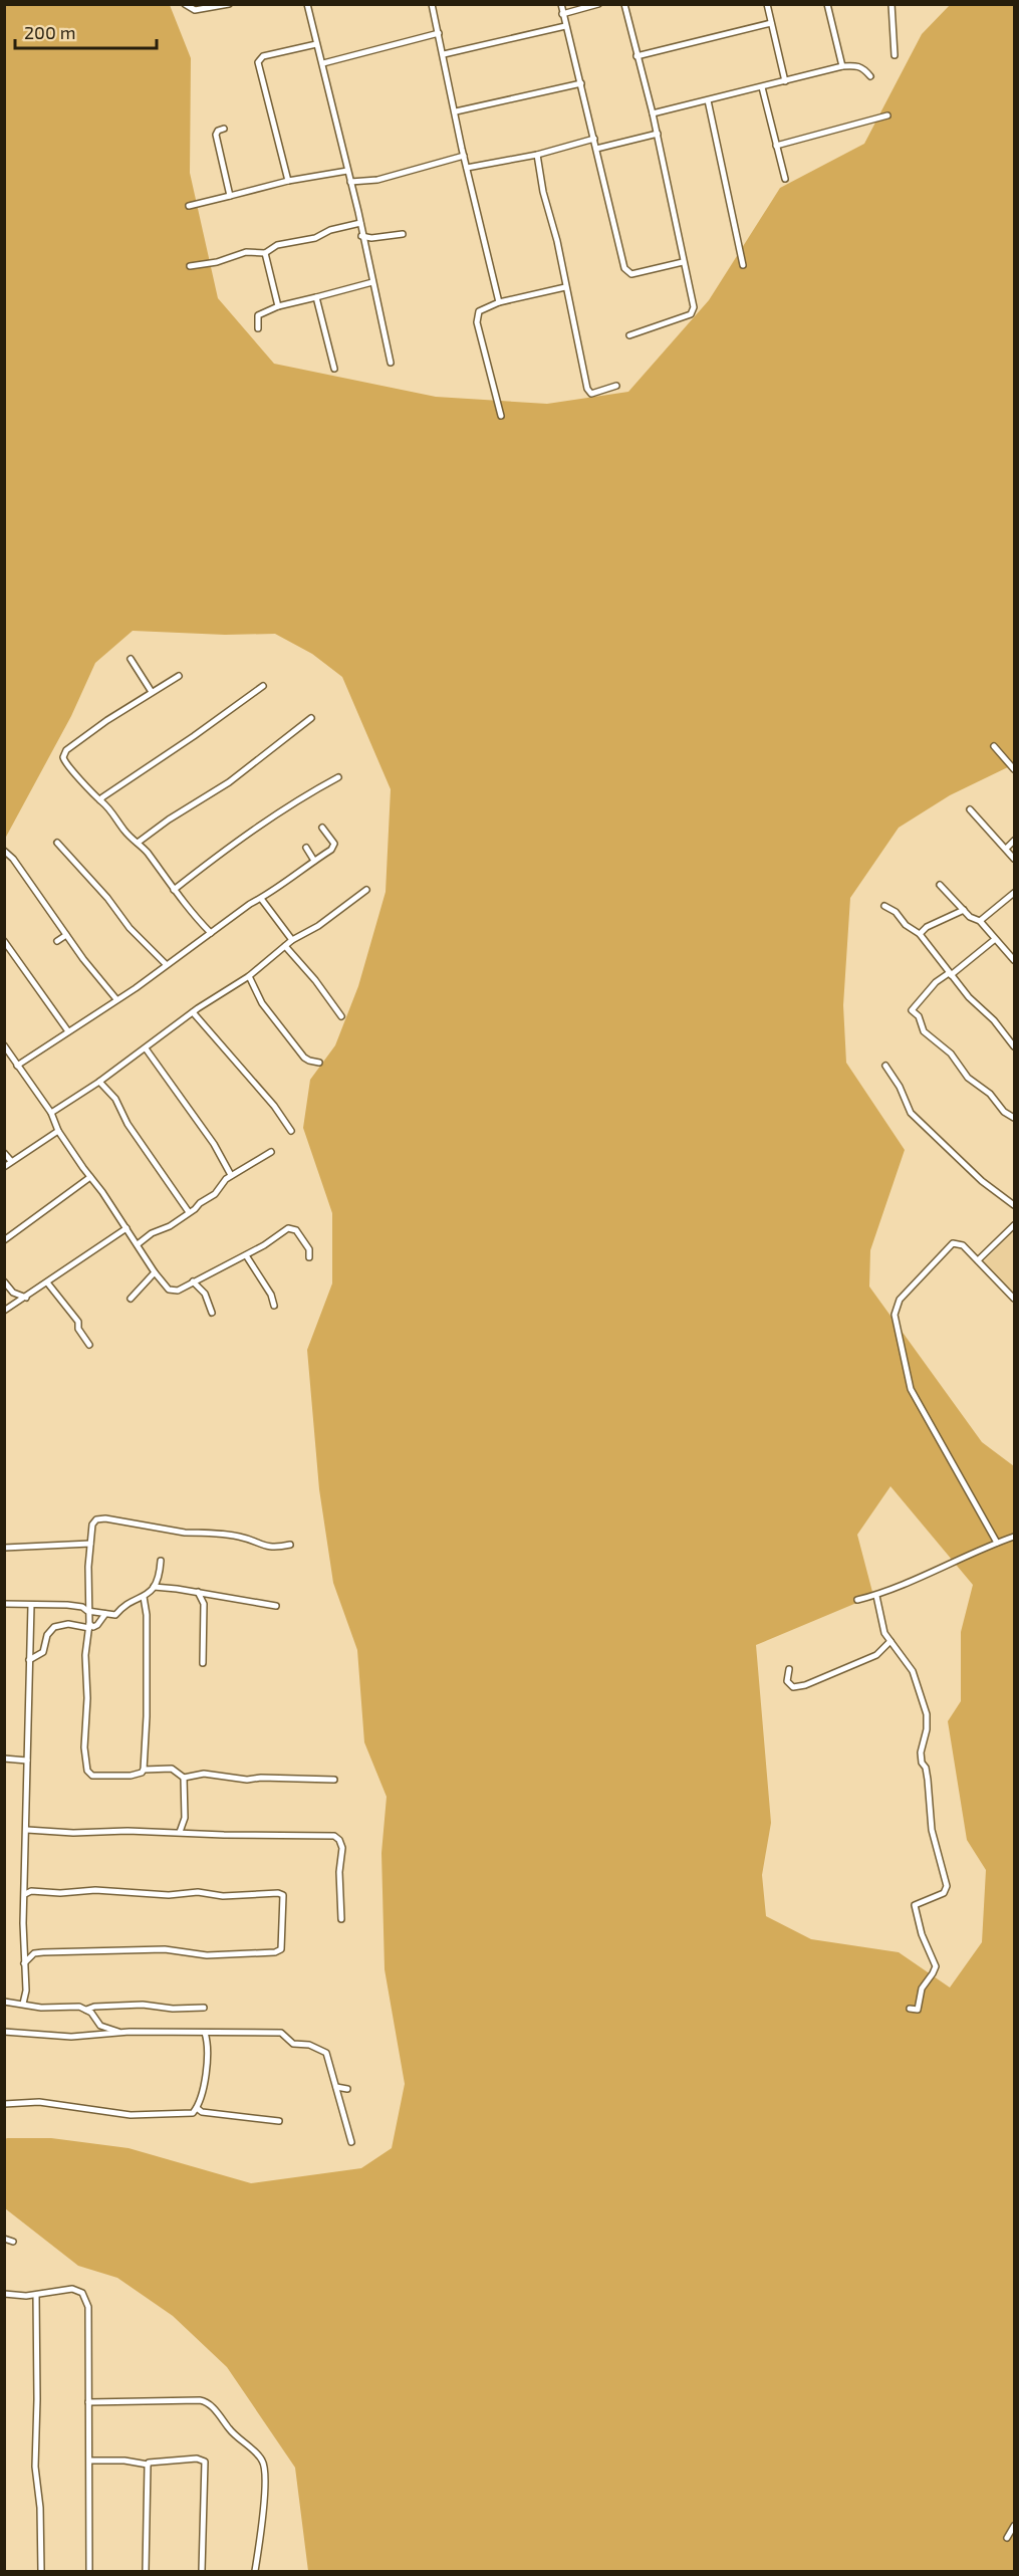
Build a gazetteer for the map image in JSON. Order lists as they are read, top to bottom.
{
  "scale_bar": "200 m"
}
